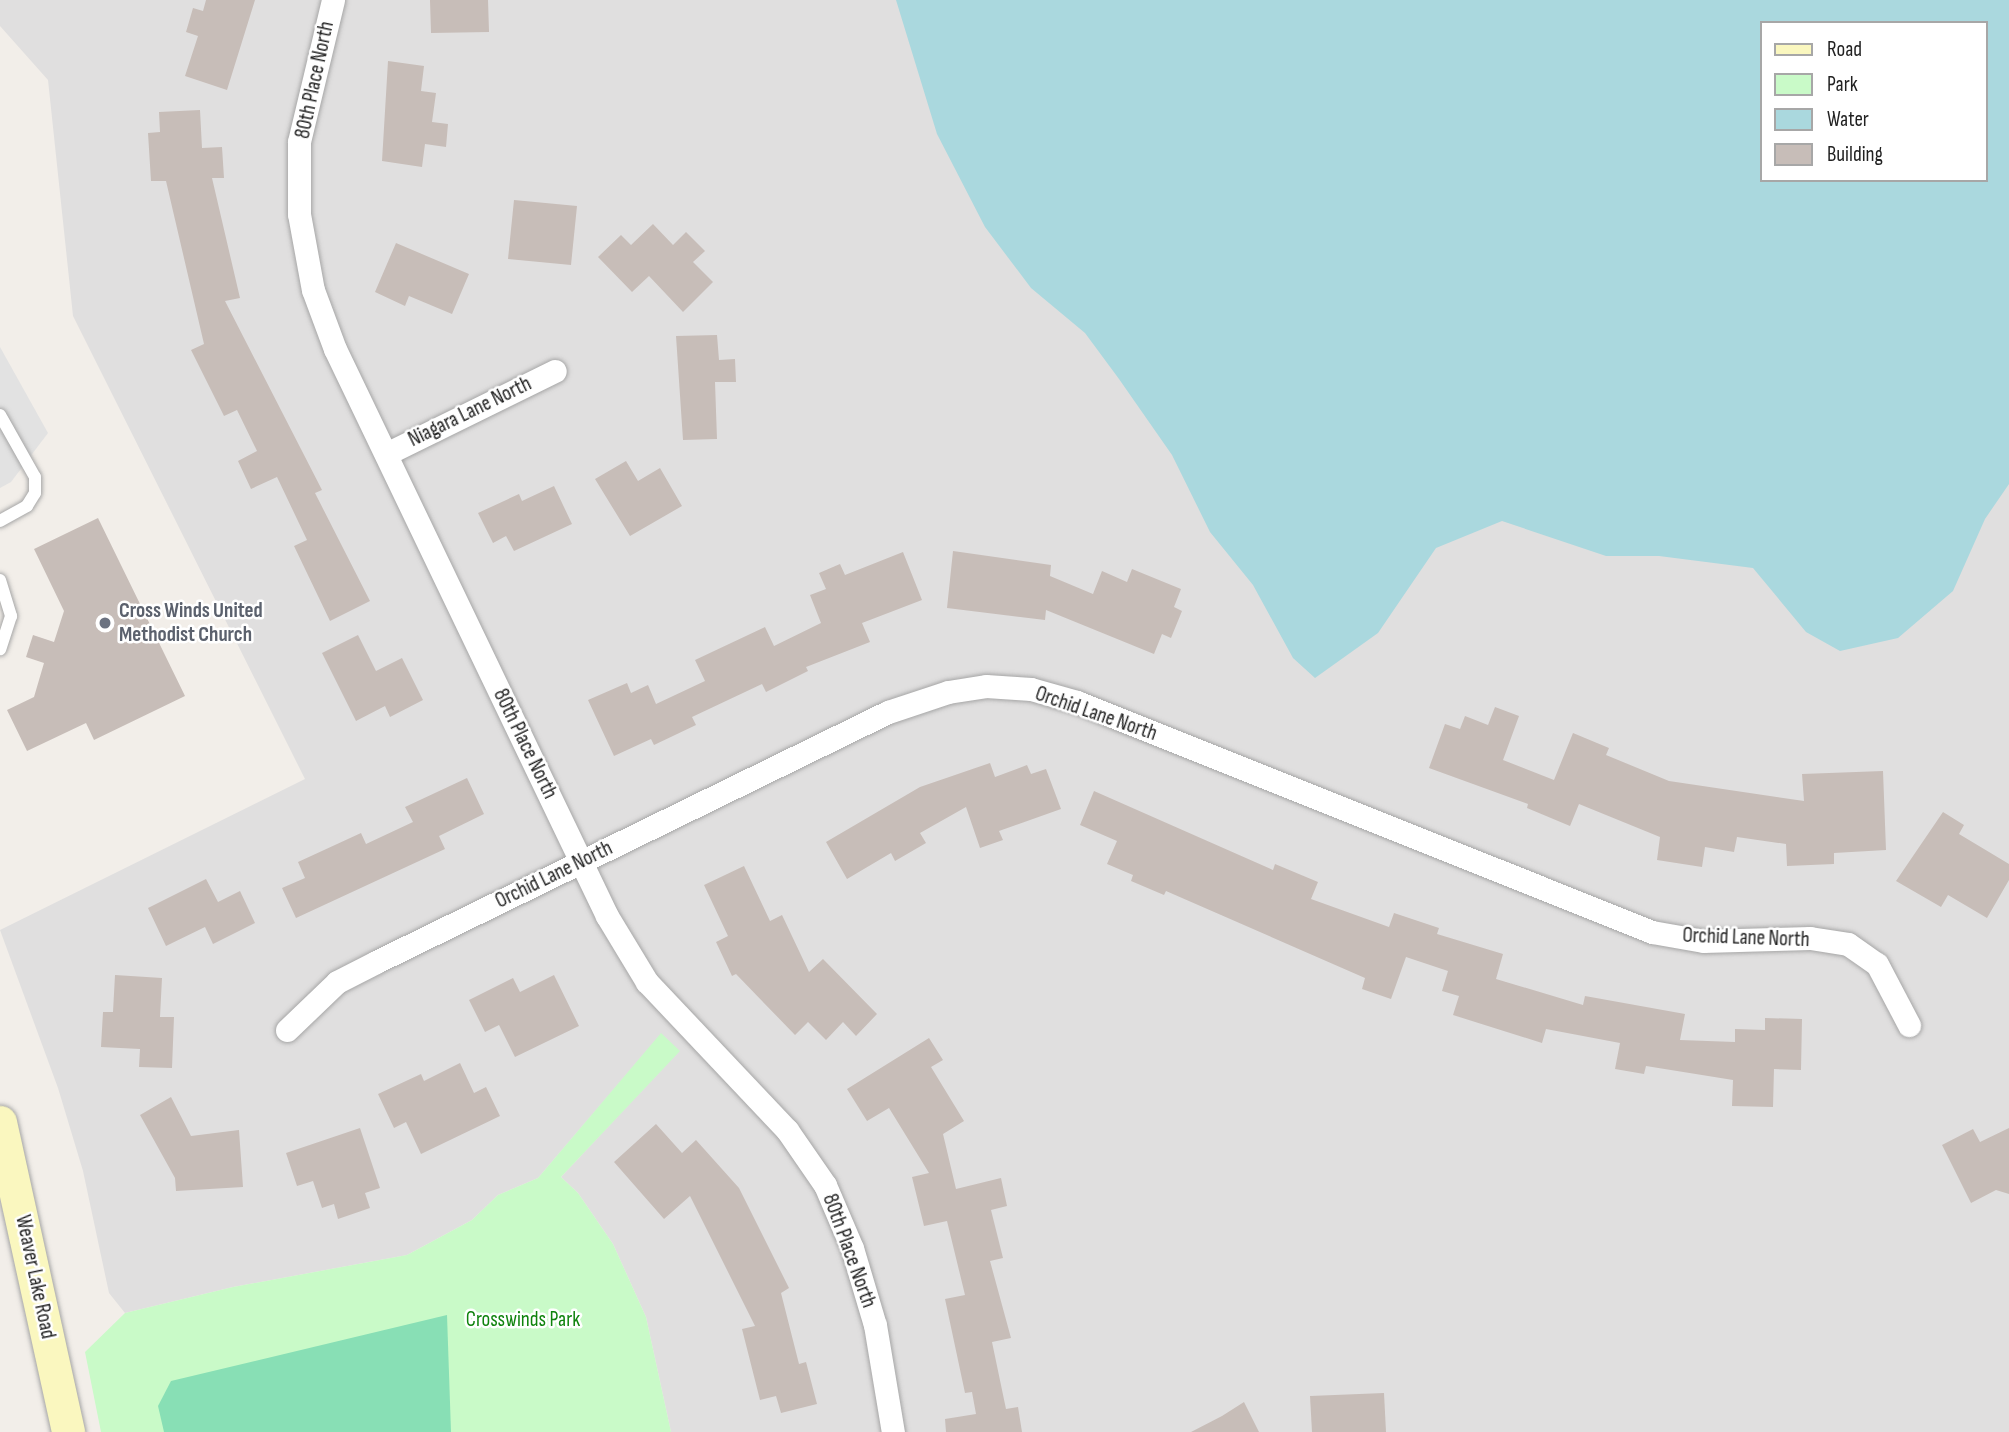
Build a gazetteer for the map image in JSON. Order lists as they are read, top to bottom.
{
  "streets": {
    "main road": ["Weaver Lake Road"],
    "street": ["80th Place North", "Niagara Lane North", "Orchid Lane North"]
  },
  "crossings": [
    ["80th Place North", "Niagara Lane North"],
    ["80th Place North", "Orchid Lane North"]
  ],
  "parks": ["Crosswinds Park"],
  "places": ["Cross Winds United Methodist Church"],
  "legend": [
    "Road",
    "Park",
    "Water",
    "Building"
  ]
}
